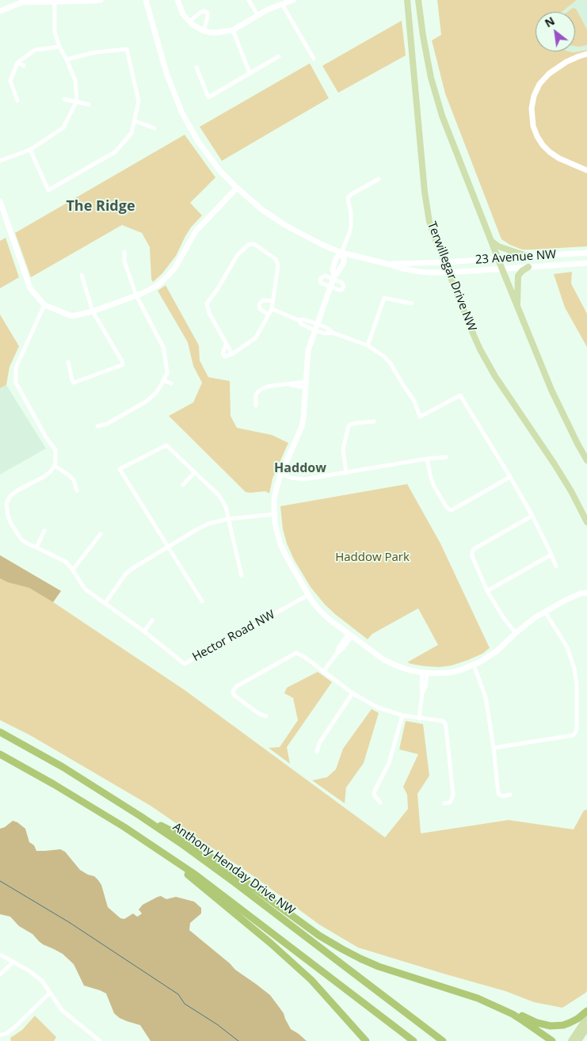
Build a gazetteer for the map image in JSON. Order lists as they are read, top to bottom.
{
  "streets": {
    "highway": ["Anthony Henday Drive NW"],
    "main road": ["Terwillegar Drive NW"],
    "street": ["23 Avenue NW", "Hector Road NW"]
  },
  "crossings": [
    ["23 Avenue NW", "Terwillegar Drive NW"]
  ],
  "districts": ["The Ridge", "Haddow"],
  "parks": ["Haddow Park"],
  "north": "top left"
}
